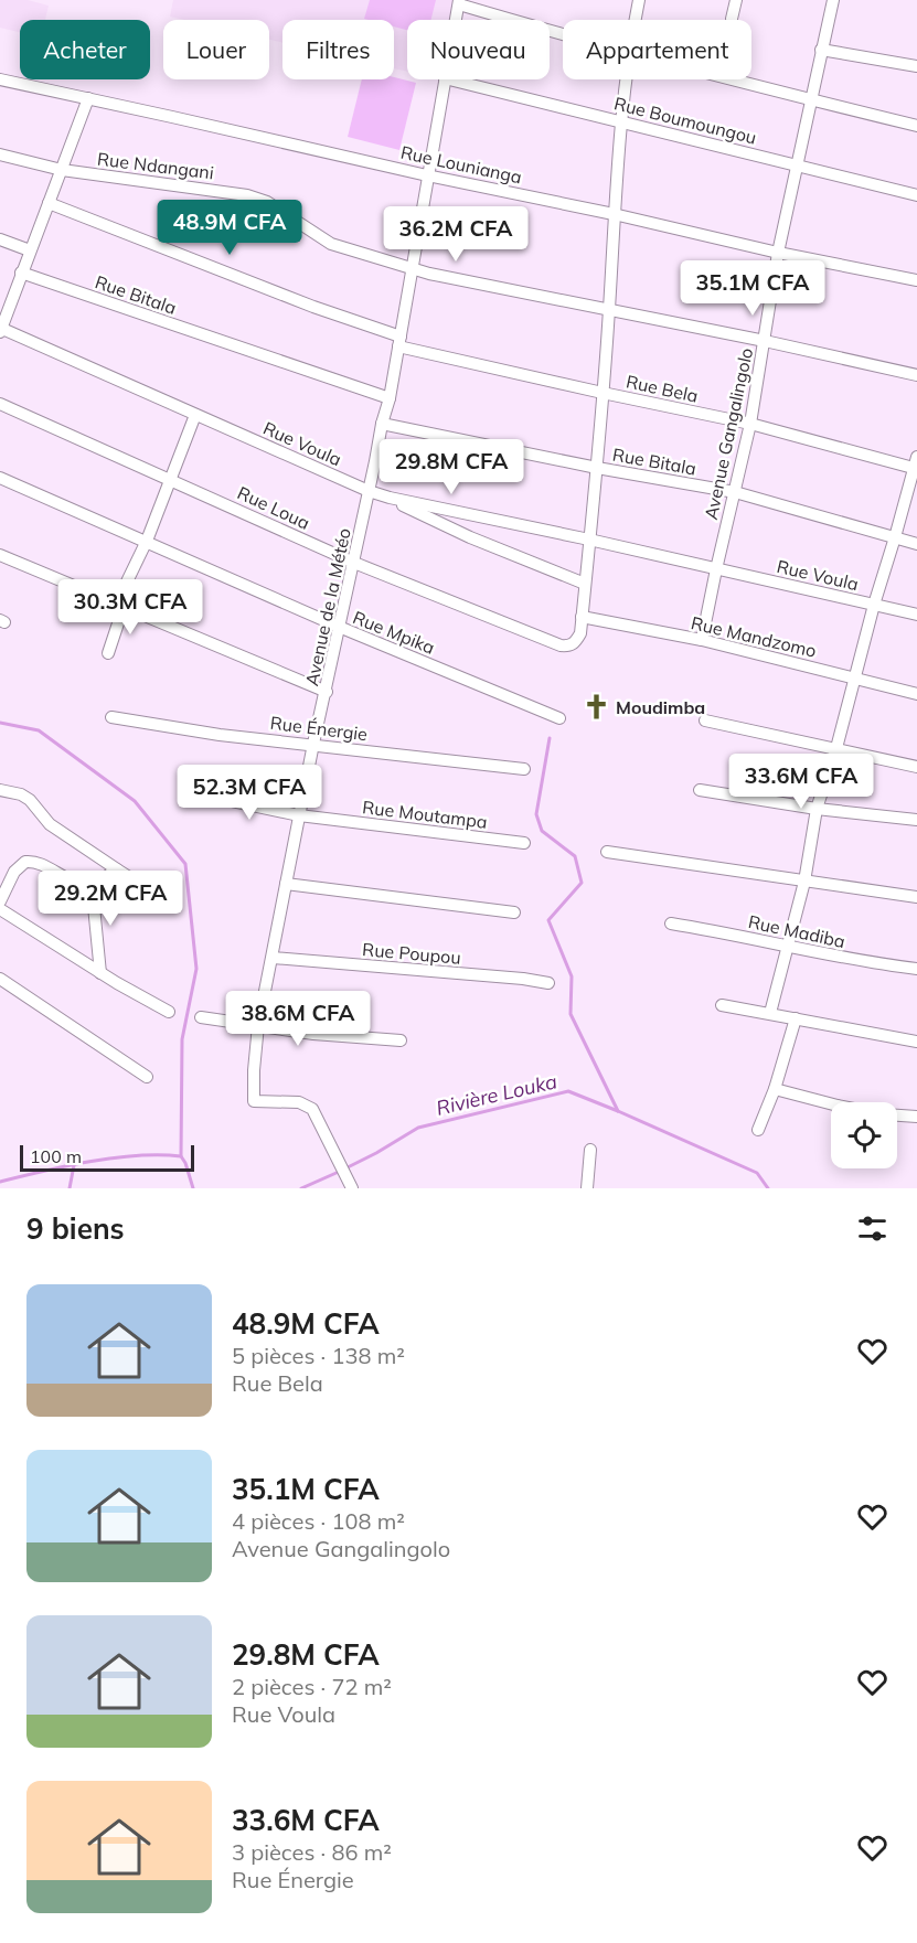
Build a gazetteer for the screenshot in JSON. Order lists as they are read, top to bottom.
{
  "streets": {
    "street": [
      "Rue Boumoungou",
      "Rue Lounianga",
      "Rue Ndangani",
      "Rue Bitala",
      "Rue Bela",
      "Avenue Gangalingolo",
      "Rue Voula",
      "Rue Loua",
      "Avenue de la Météo",
      "Rue Mpika",
      "Rue Mandzomo",
      "Rue Énergie",
      "Rue Moutampa",
      "Rue Madiba",
      "Rue Poupou"
    ]
  },
  "crossings": [
    ["Rue Boumoungou", "Avenue Gangalingolo"],
    ["Rue Lounianga", "Avenue Gangalingolo"],
    ["Rue Lounianga", "Avenue de la Météo"],
    ["Rue Ndangani", "Avenue Gangalingolo"],
    ["Rue Ndangani", "Avenue de la Météo"],
    ["Rue Bitala", "Avenue Gangalingolo"],
    ["Rue Bitala", "Avenue de la Météo"],
    ["Rue Bela", "Avenue Gangalingolo"],
    ["Rue Bela", "Avenue de la Météo"],
    ["Avenue Gangalingolo", "Rue Voula"],
    ["Avenue Gangalingolo", "Rue Mandzomo"],
    ["Rue Voula", "Avenue de la Météo"],
    ["Rue Loua", "Avenue de la Météo"],
    ["Rue Loua", "Rue Mandzomo"],
    ["Avenue de la Météo", "Rue Mpika"],
    ["Avenue de la Météo", "Rue Énergie"],
    ["Avenue de la Météo", "Rue Moutampa"],
    ["Avenue de la Météo", "Rue Poupou"]
  ],
  "water": ["Rivière Louka"],
  "places": {
    "church": ["Moudimba"]
  },
  "scale_bar": "100 m",
  "page": {
    "chip": [
      "Acheter",
      "Louer",
      "Filtres",
      "Nouveau",
      "Appartement"
    ],
    "price": [
      "48.9M CFA",
      "36.2M CFA",
      "35.1M CFA",
      "29.8M CFA",
      "30.3M CFA",
      "33.6M CFA",
      "52.3M CFA",
      "29.2M CFA",
      "38.6M CFA"
    ],
    "scale": "100 m",
    "heading": "9 biens",
    "list": [
      {
        "name": "48.9M CFA",
        "note": "5 pièces · 138 m² · Rue Bela"
      },
      {
        "name": "35.1M CFA",
        "note": "4 pièces · 108 m² · Avenue Gangalingolo"
      },
      {
        "name": "29.8M CFA",
        "note": "2 pièces · 72 m² · Rue Voula"
      },
      {
        "name": "33.6M CFA",
        "note": "3 pièces · 86 m² · Rue Énergie"
      }
    ]
  }
}
